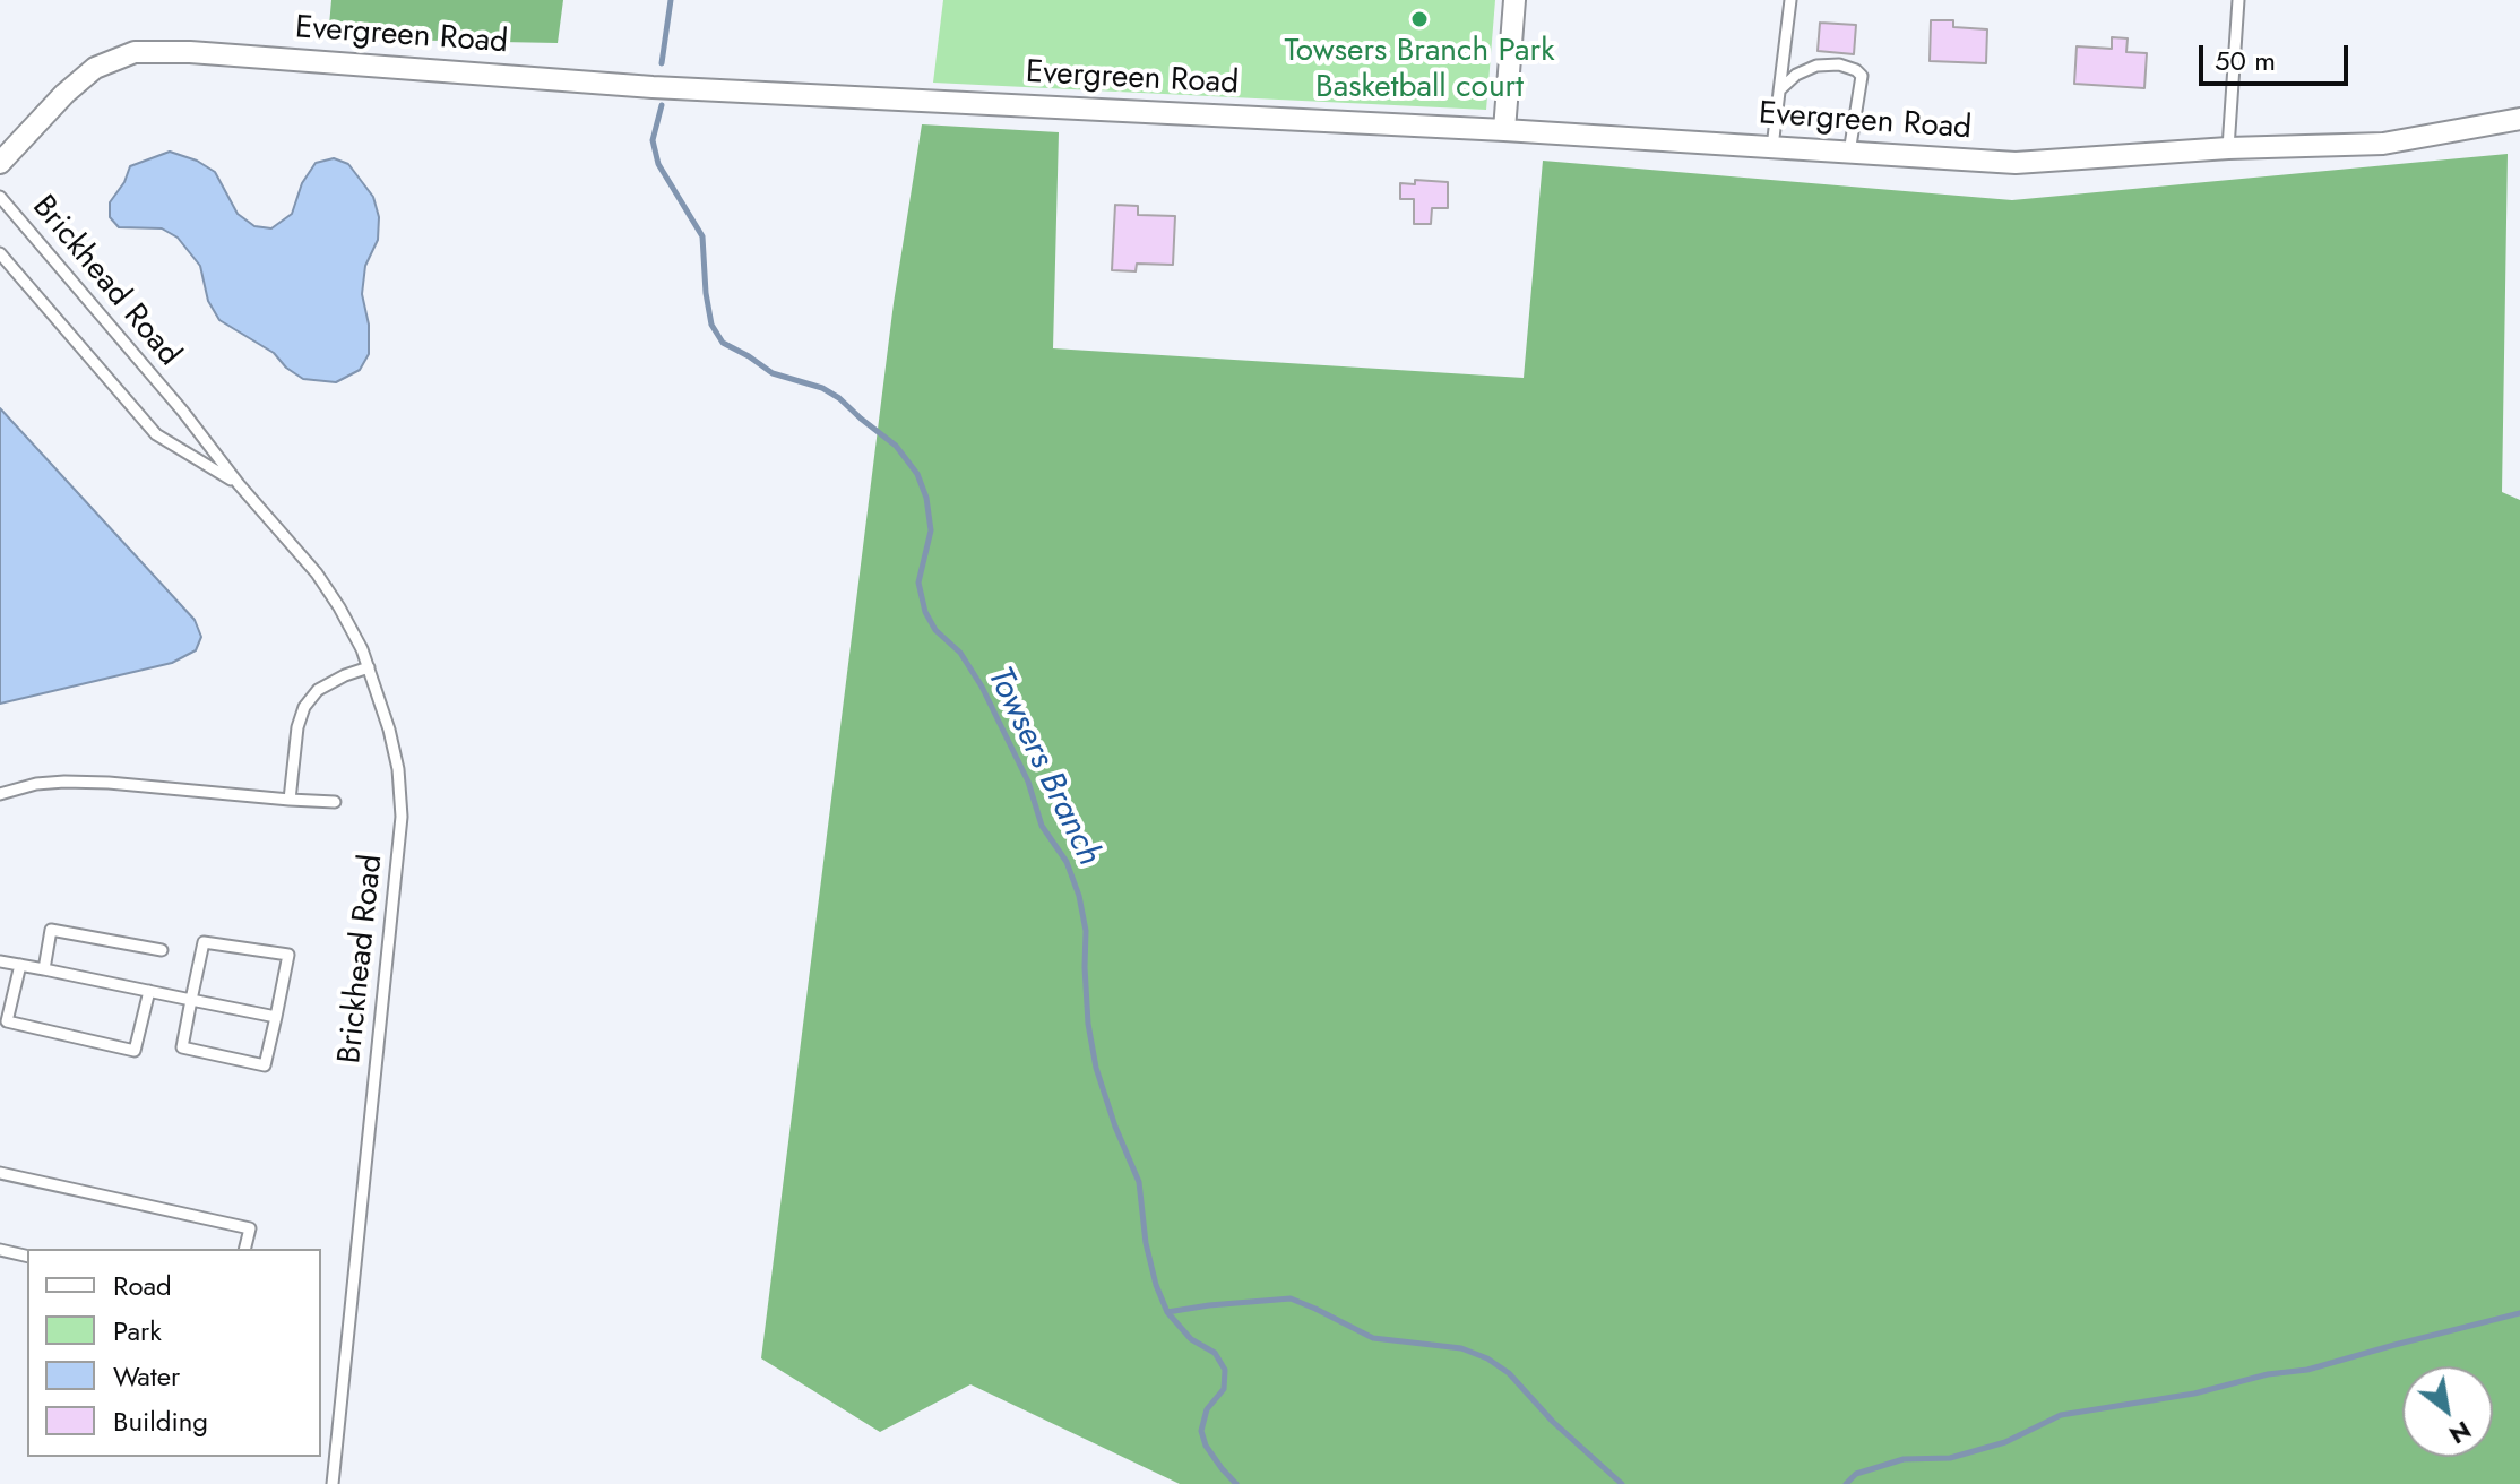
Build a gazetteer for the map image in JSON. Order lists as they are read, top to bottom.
{
  "streets": {
    "street": ["Evergreen Road"],
    "lane": ["Brickhead Road"]
  },
  "water": ["Towsers Branch"],
  "places": ["Towsers Branch Park Basketball court"],
  "legend": [
    "Road",
    "Park",
    "Water",
    "Building"
  ],
  "scale_bar": "50 m",
  "north": "bottom right"
}
